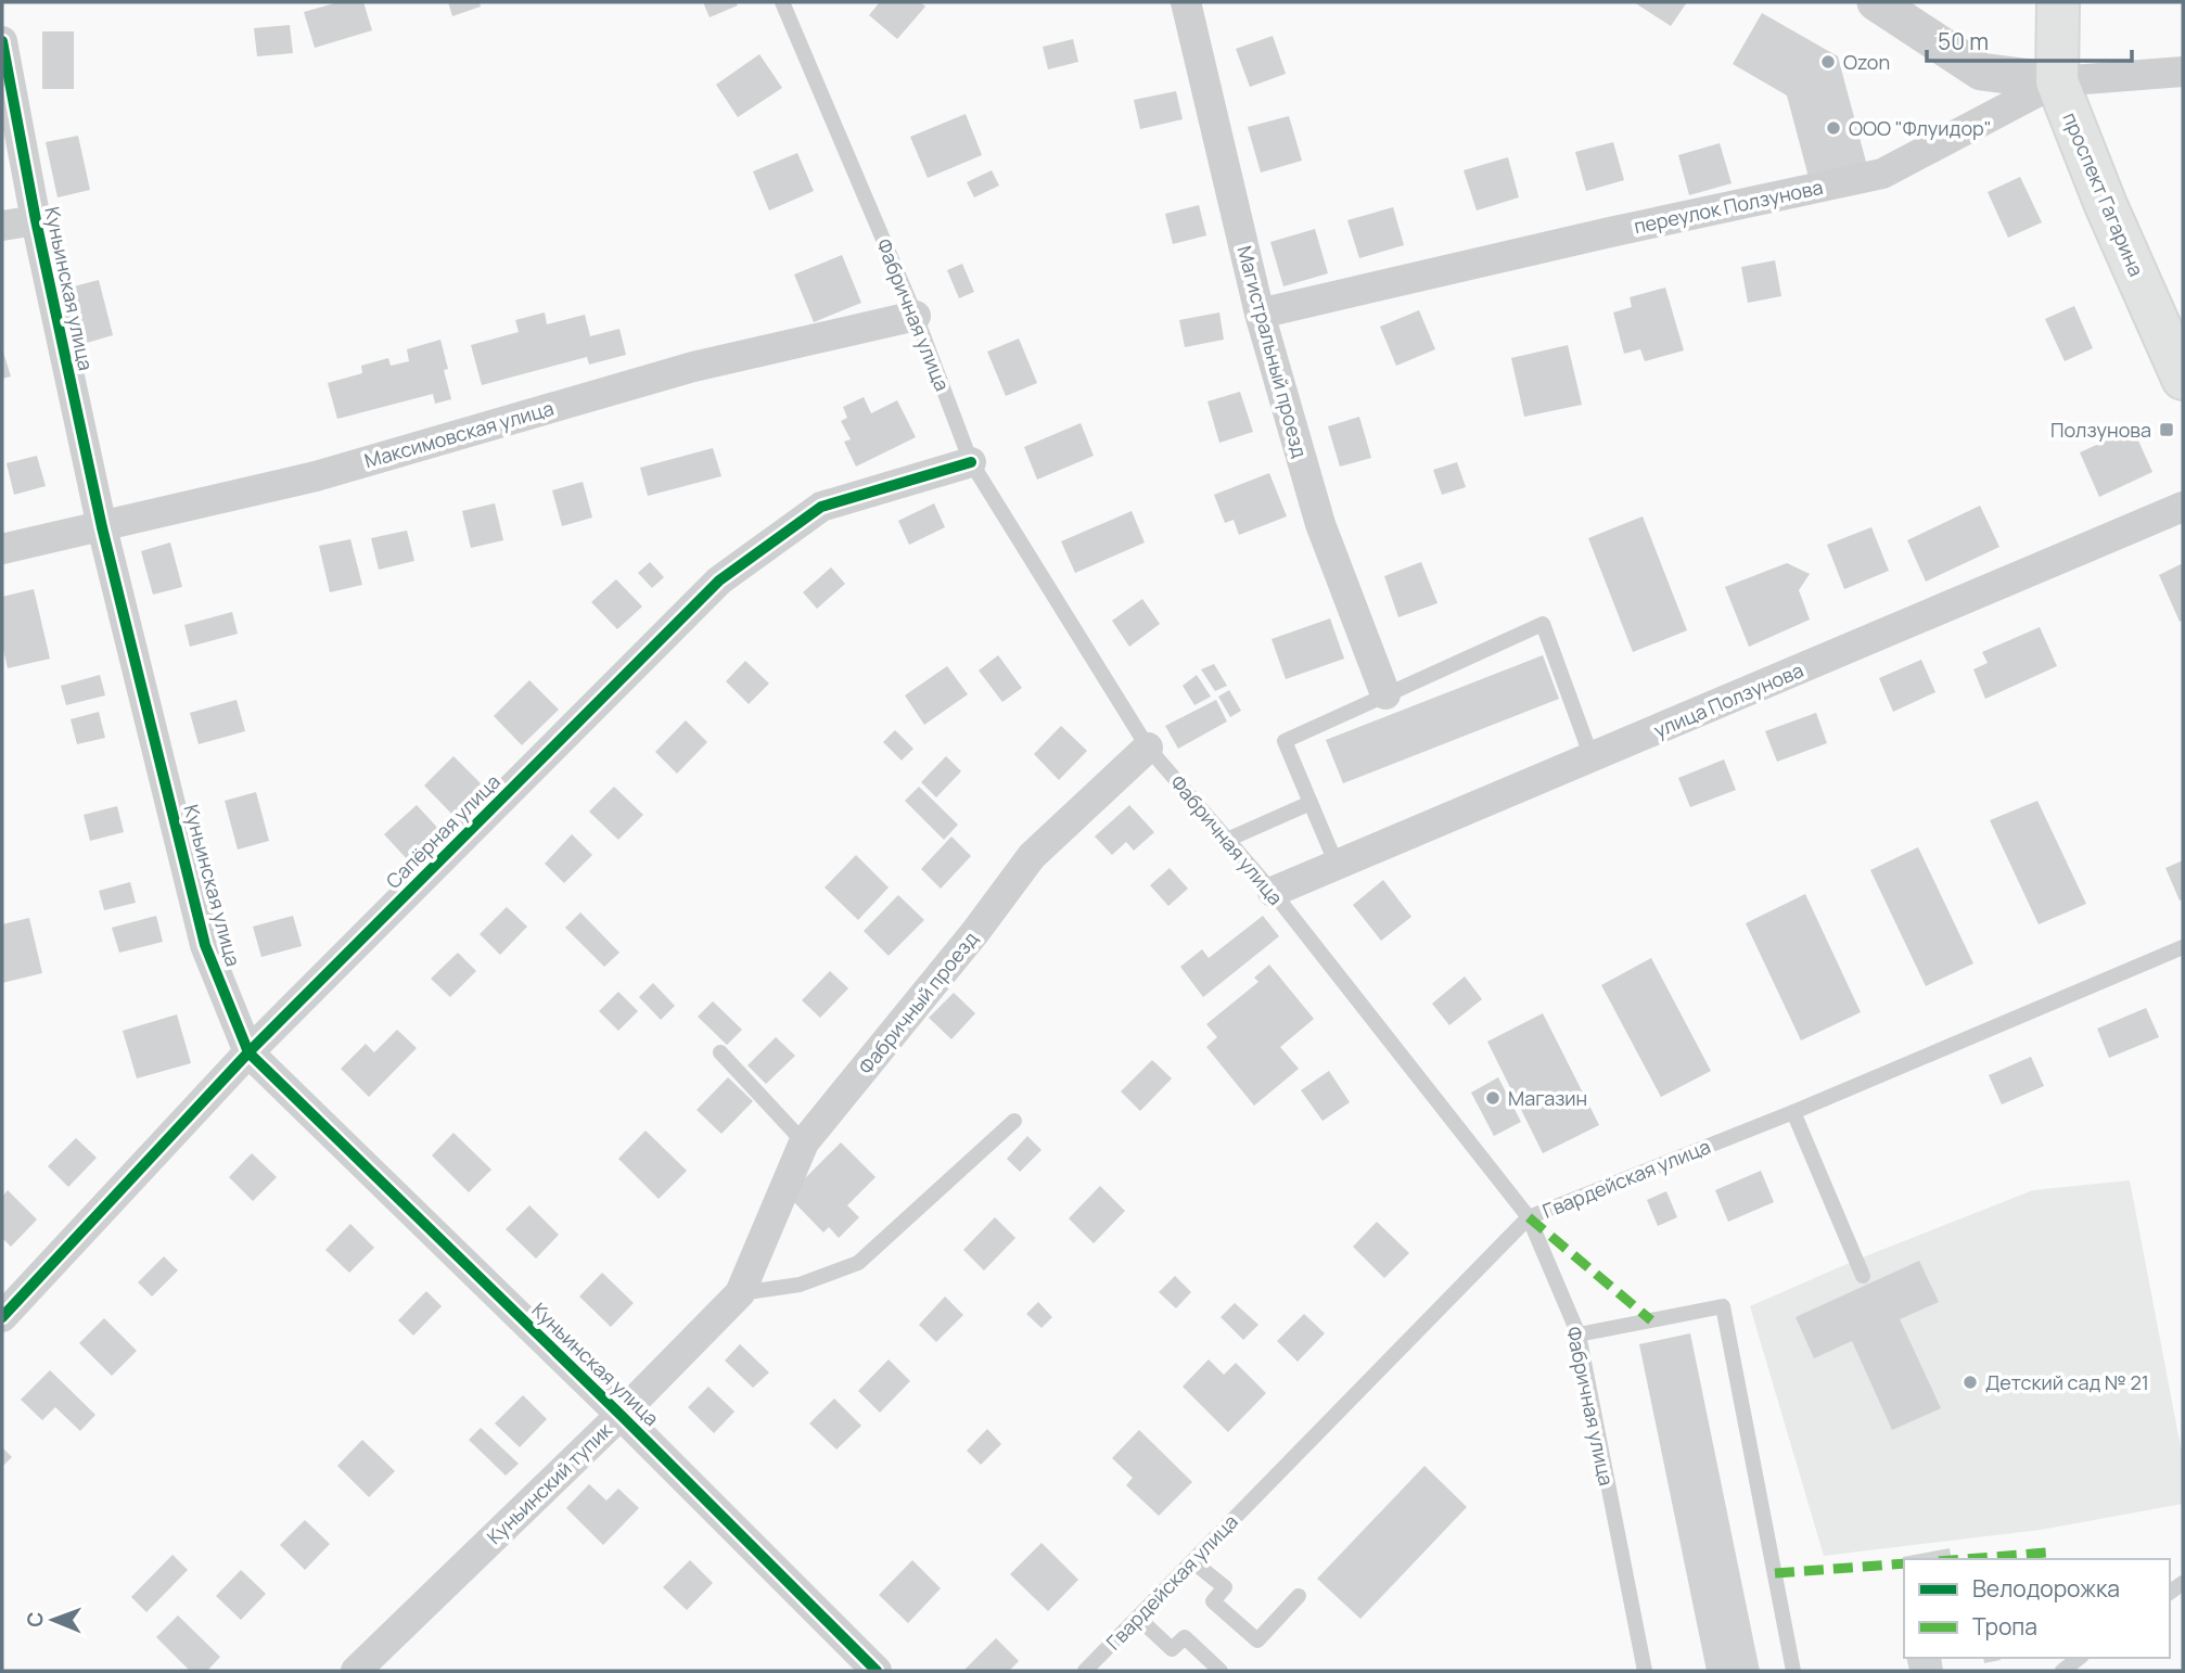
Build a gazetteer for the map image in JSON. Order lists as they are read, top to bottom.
{
  "streets": {
    "main road": ["проспект Гагарина"],
    "street": [
      "переулок Ползунова",
      "Куньинская улица",
      "Магистральный проезд",
      "Максимовская улица",
      "улица Ползунова",
      "Сапёрная улица",
      "Фабричный проезд",
      "Куньинский тупик"
    ],
    "lane": ["Фабричная улица", "Гвардейская улица"]
  },
  "crossings": [
    ["проспект Гагарина", "переулок Ползунова"],
    ["переулок Ползунова", "Магистральный проезд"],
    ["Куньинская улица", "Максимовская улица"],
    ["Куньинская улица", "Сапёрная улица"],
    ["Куньинская улица", "Куньинский тупик"],
    ["Фабричная улица", "Максимовская улица"],
    ["Фабричная улица", "улица Ползунова"],
    ["Фабричная улица", "Сапёрная улица"],
    ["Фабричная улица", "Фабричный проезд"],
    ["Фабричная улица", "Гвардейская улица"],
    ["Фабричный проезд", "Куньинский тупик"]
  ],
  "places": {
    "other": [
      "Ozon",
      "ООО \"Флуидор\"",
      "Магазин",
      "Детский сад № 21"
    ],
    "transit": ["Ползунова"]
  },
  "legend": ["Велодорожка", "Тропа"],
  "scale_bar": "50 m",
  "north": "left"
}
